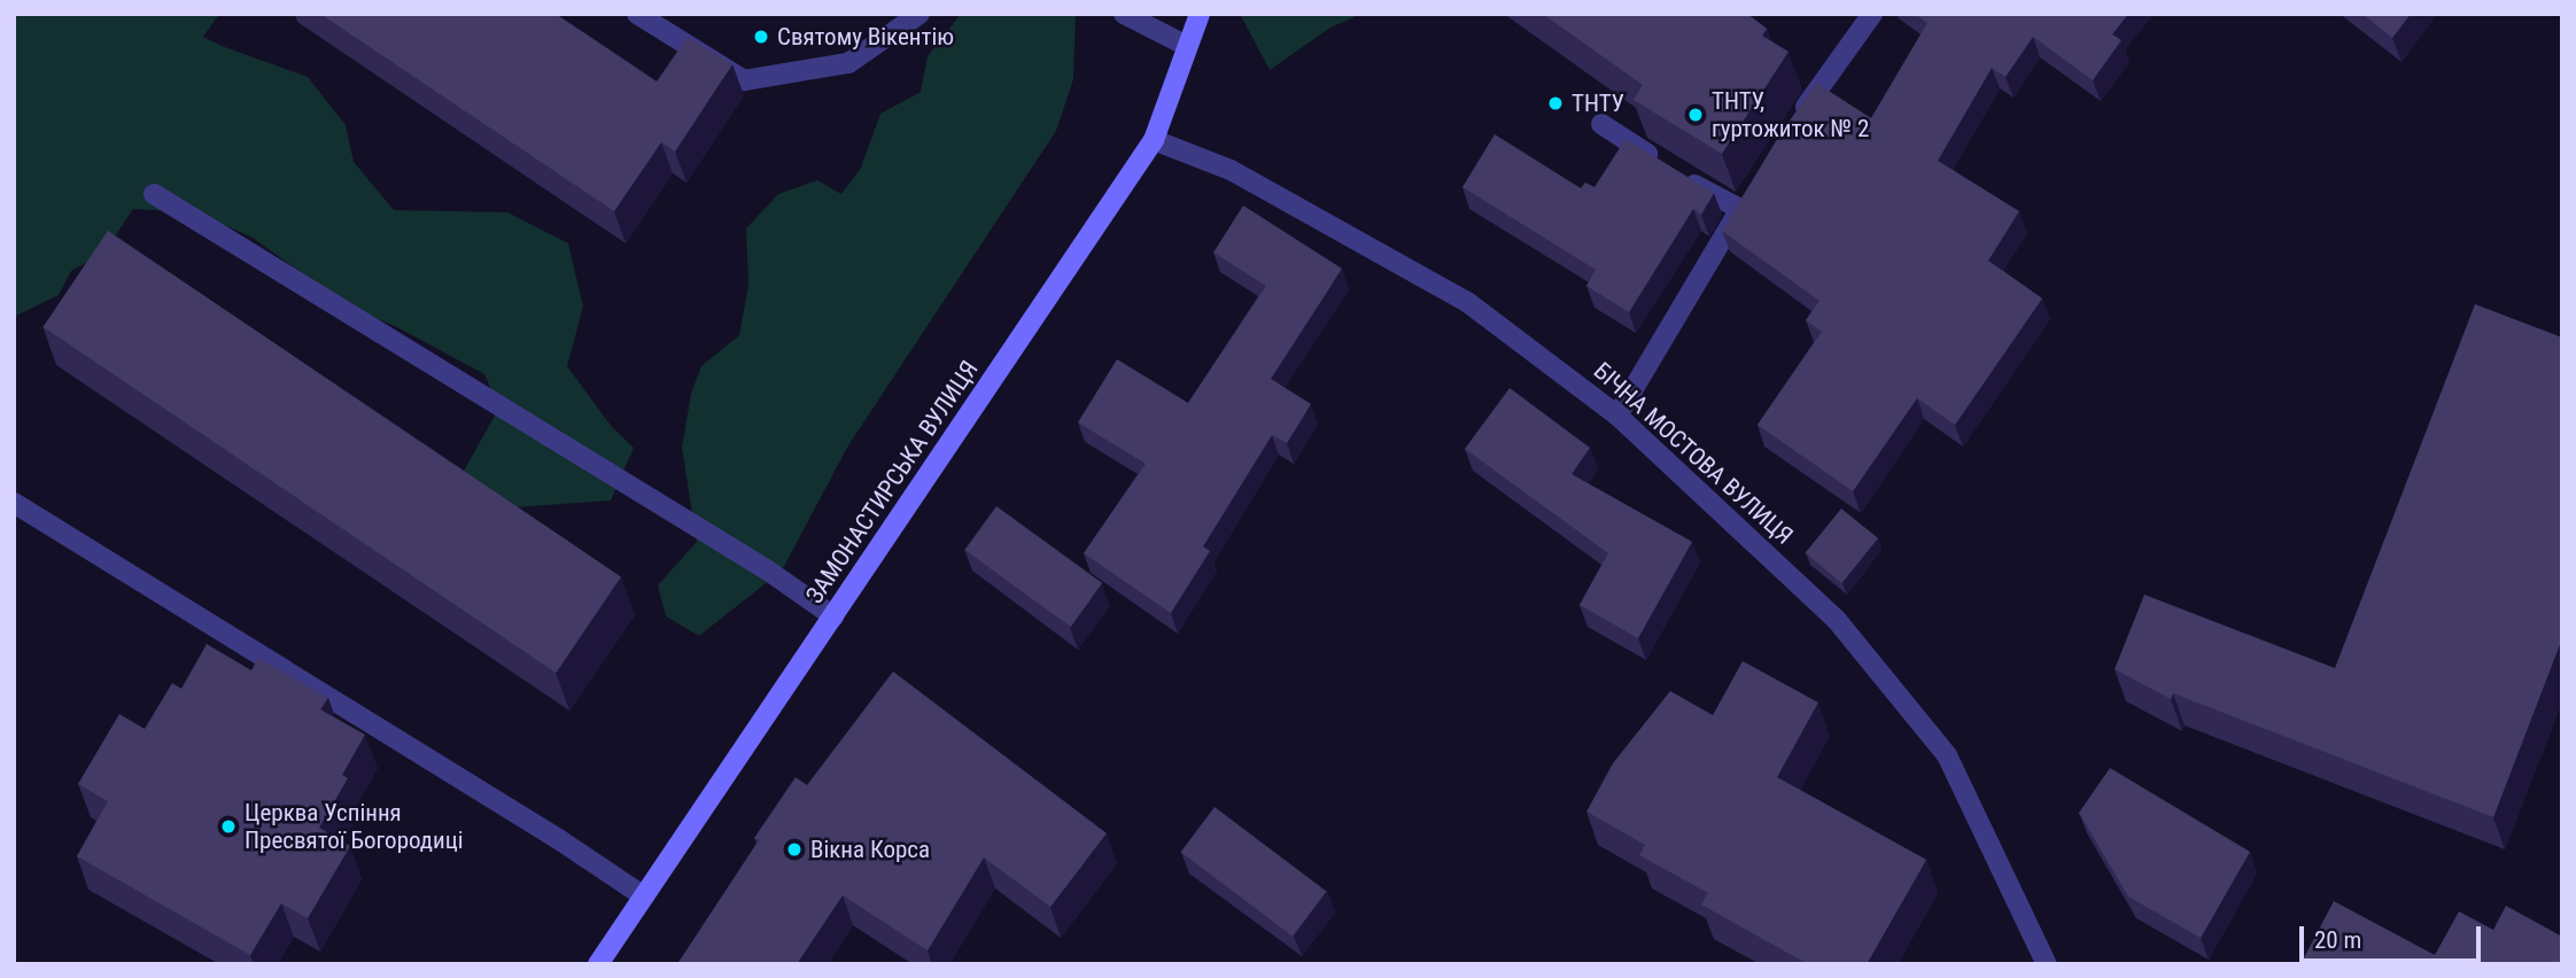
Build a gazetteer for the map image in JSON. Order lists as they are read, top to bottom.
{
  "streets": {
    "main road": ["ЗАМОНАСТИРСЬКА ВУЛИЦЯ"],
    "street": ["БІЧНА МОСТОВА ВУЛИЦЯ"]
  },
  "crossings": [
    ["БІЧНА МОСТОВА ВУЛИЦЯ", "ЗАМОНАСТИРСЬКА ВУЛИЦЯ"]
  ],
  "places": [
    "Святому Вікентію",
    "ТНТУ",
    "ТНТУ, гуртожиток № 2",
    "Церква Успіння Пресвятої Богородиці",
    "Вікна Корса"
  ],
  "scale_bar": "20 m"
}
